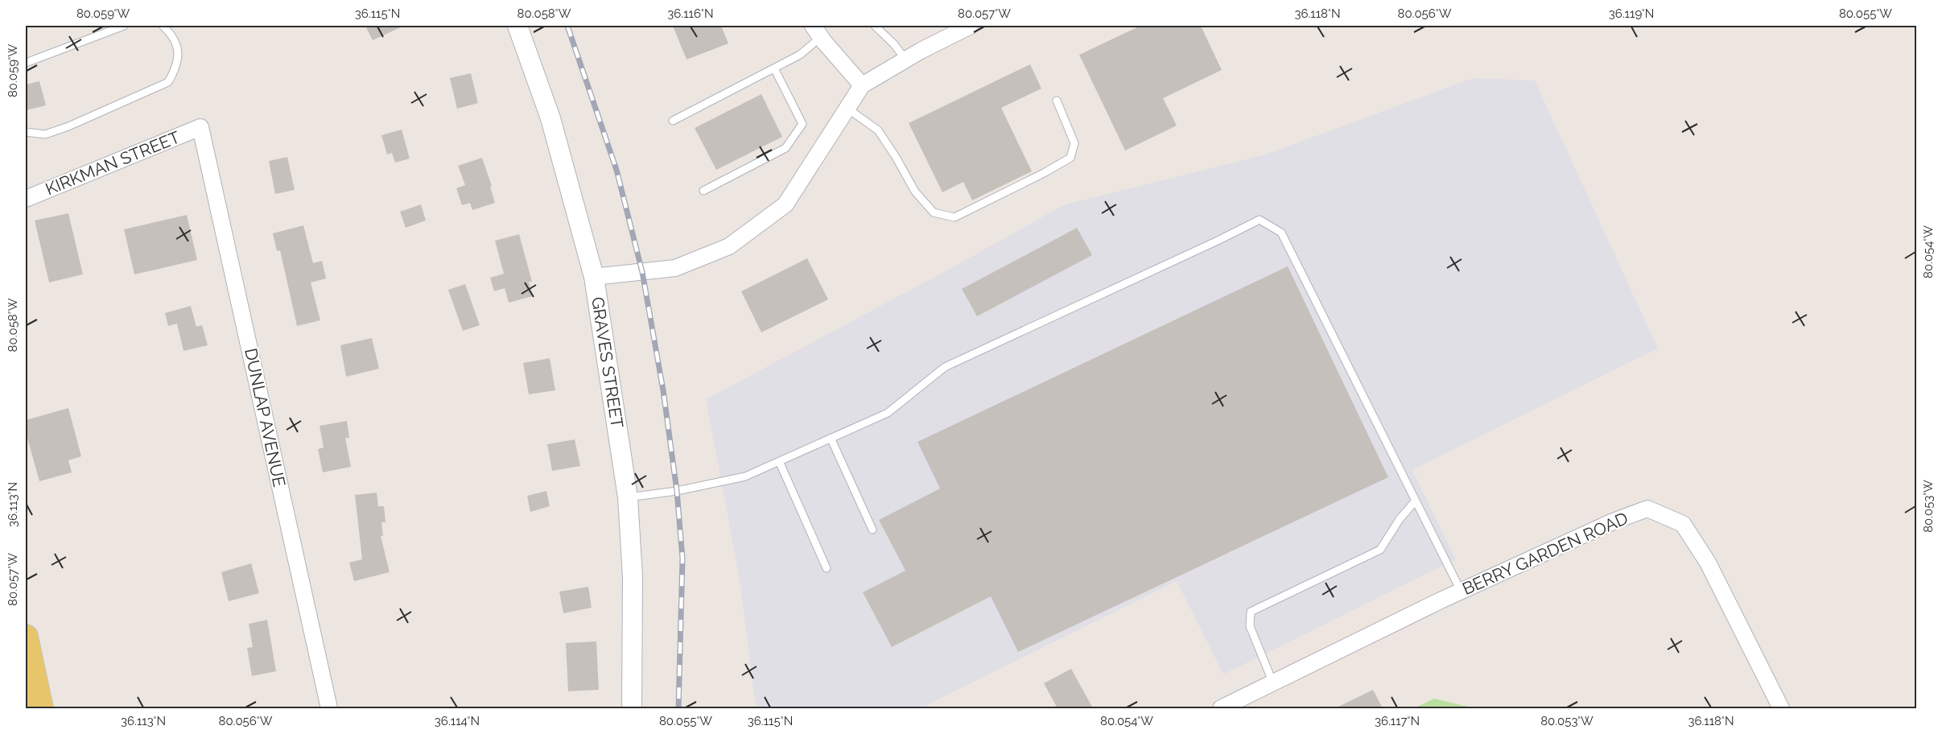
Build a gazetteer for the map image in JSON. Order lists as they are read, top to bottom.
{
  "streets": {
    "street": [
      "KIRKMAN STREET",
      "GRAVES STREET",
      "DUNLAP AVENUE",
      "BERRY GARDEN ROAD"
    ]
  },
  "crossings": [
    ["KIRKMAN STREET", "DUNLAP AVENUE"]
  ],
  "coordinates": [
    "80.059°W",
    "36.115°N",
    "80.058°W",
    "36.116°N",
    "80.057°W",
    "36.118°N",
    "80.056°W",
    "36.119°N",
    "80.055°W",
    "80.054°W",
    "36.113°N",
    "80.053°W",
    "36.114°N",
    "36.117°N"
  ]
}
